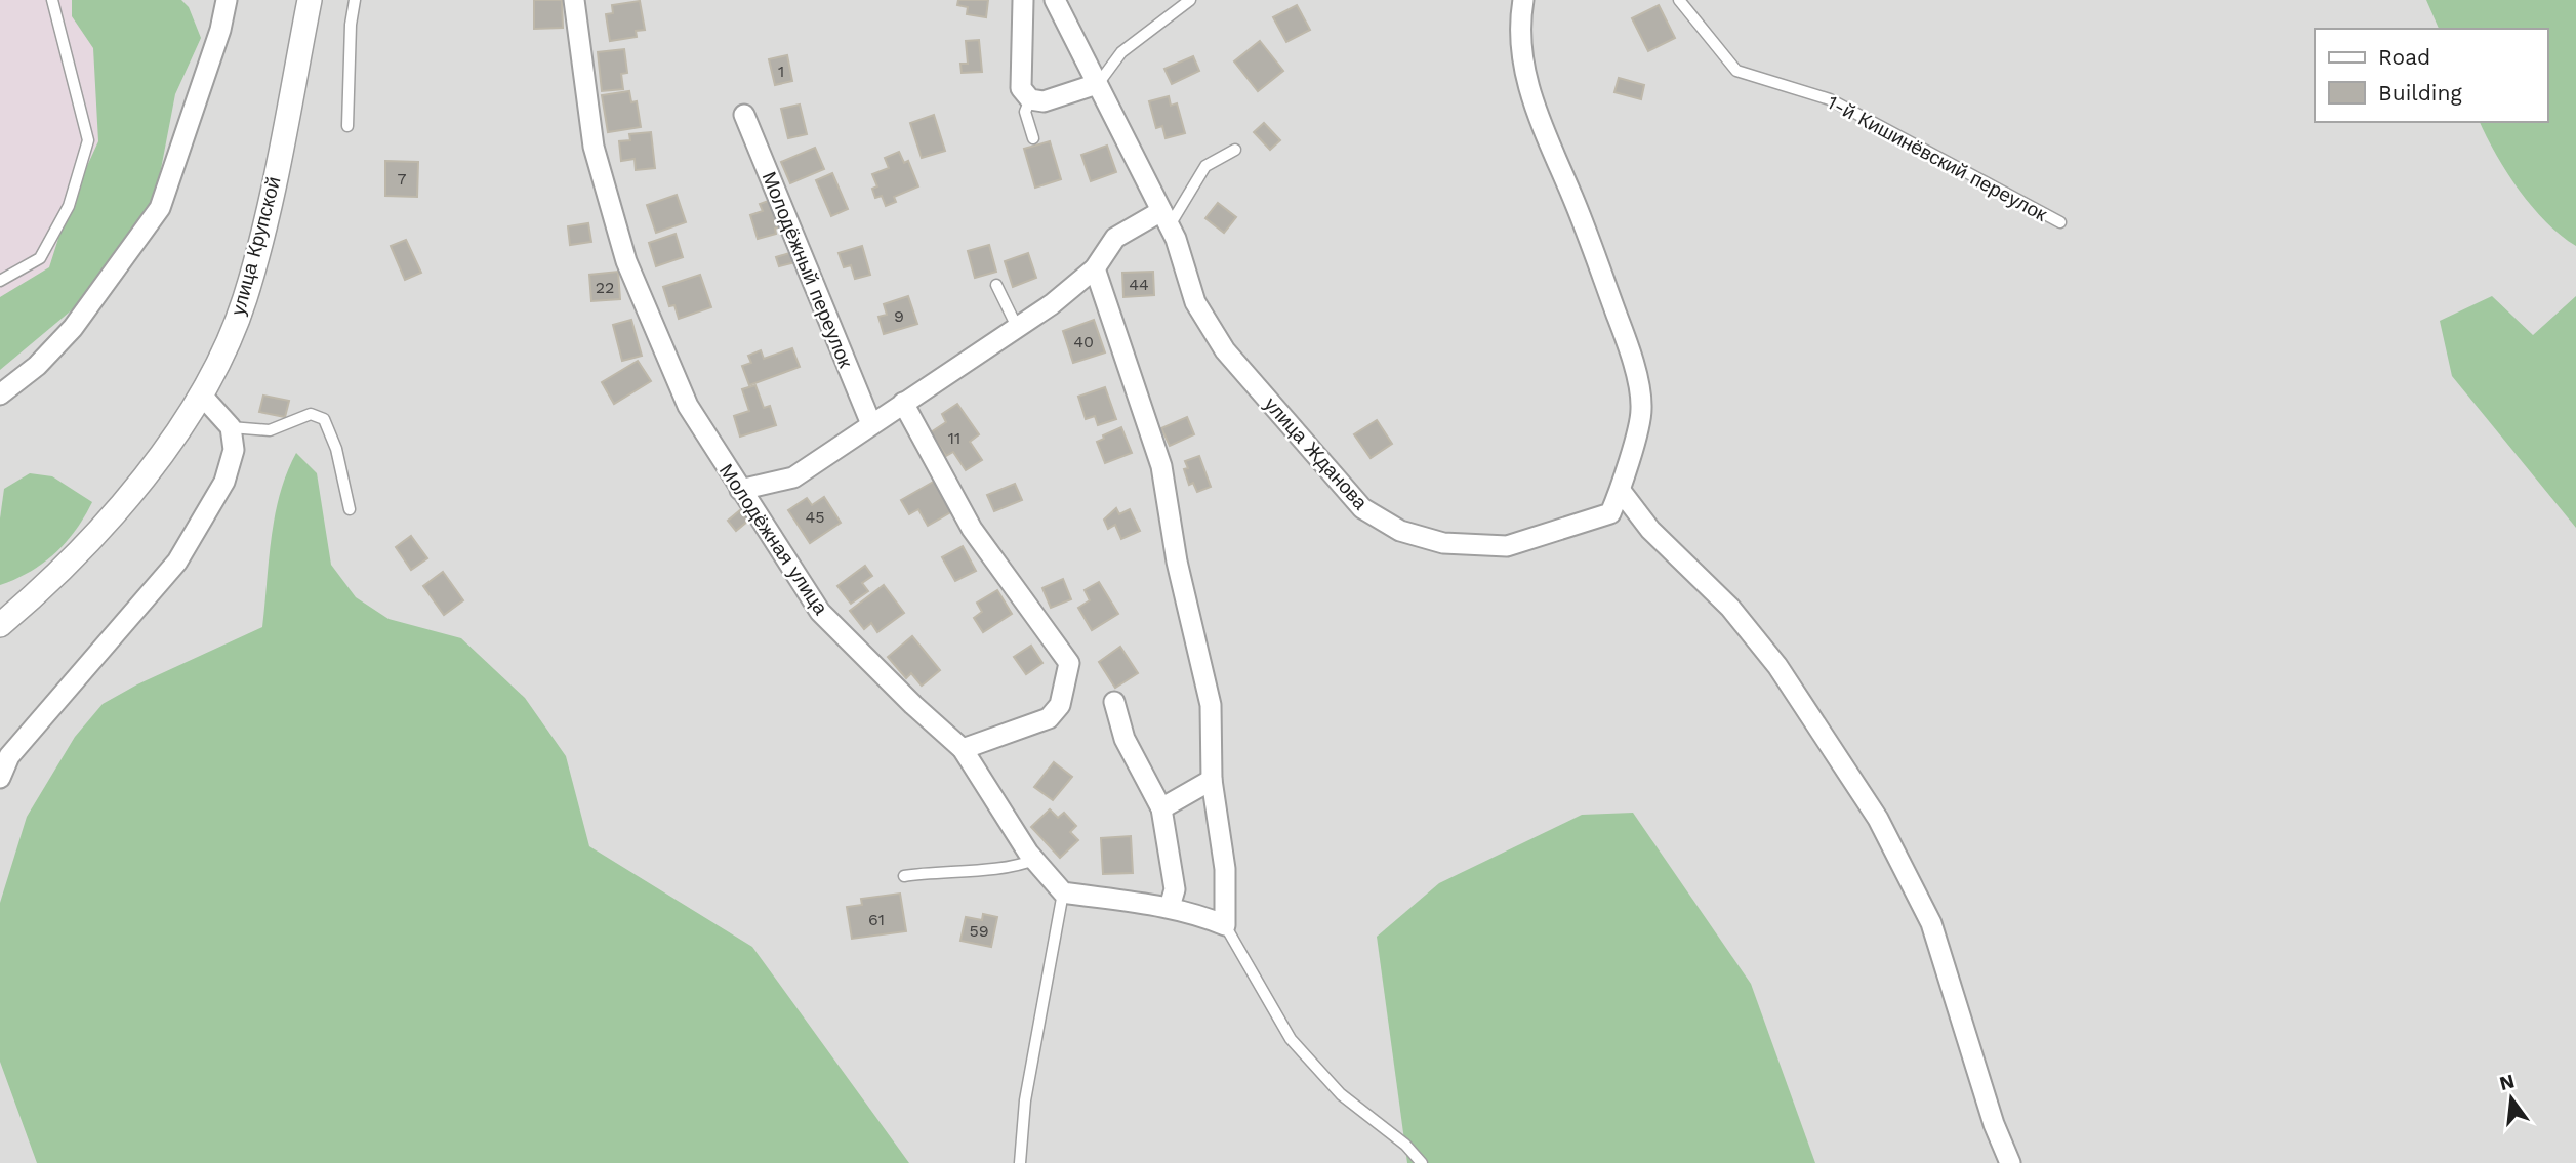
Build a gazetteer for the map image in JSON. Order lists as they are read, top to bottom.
{
  "streets": {
    "street": [
      "улица Крупской",
      "Молодёжный переулок",
      "улица Жданова",
      "Молодёжная улица"
    ],
    "lane": ["1-й Кишинёвский переулок"]
  },
  "house_numbers": [
    "1",
    "7",
    "44",
    "22",
    "9",
    "40",
    "11",
    "45",
    "61",
    "59"
  ],
  "legend": ["Road", "Building"],
  "north": "top"
}
